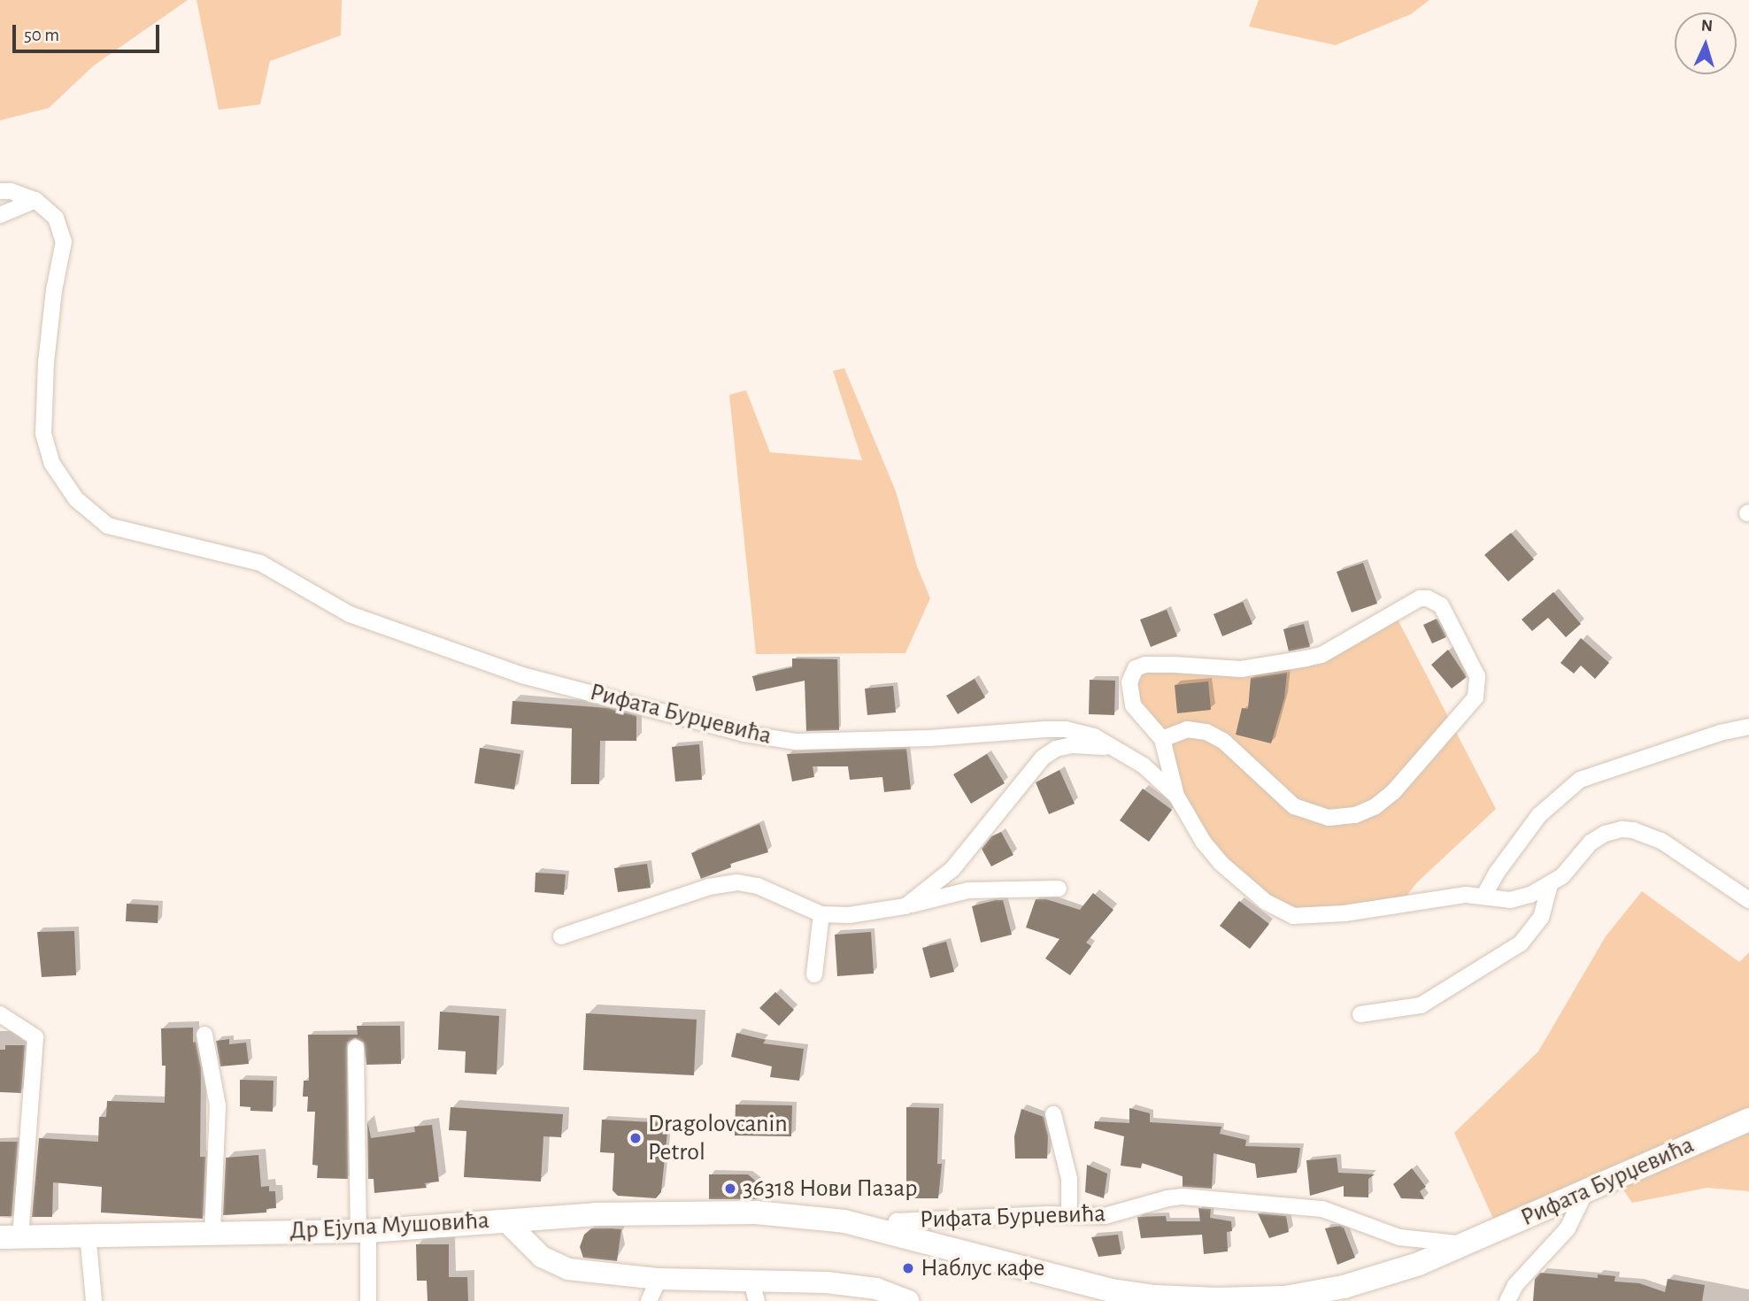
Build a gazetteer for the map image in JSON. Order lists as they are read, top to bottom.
{
  "streets": {
    "main road": ["Рифата Бурџевића", "Др Ејупа Мушовића"]
  },
  "crossings": [
    ["Рифата Бурџевића", "Др Ејупа Мушовића"]
  ],
  "places": ["Dragolovcanin Petrol", "36318 Нови Пазар", "Наблус кафе"],
  "scale_bar": "50 m",
  "north": "top"
}
